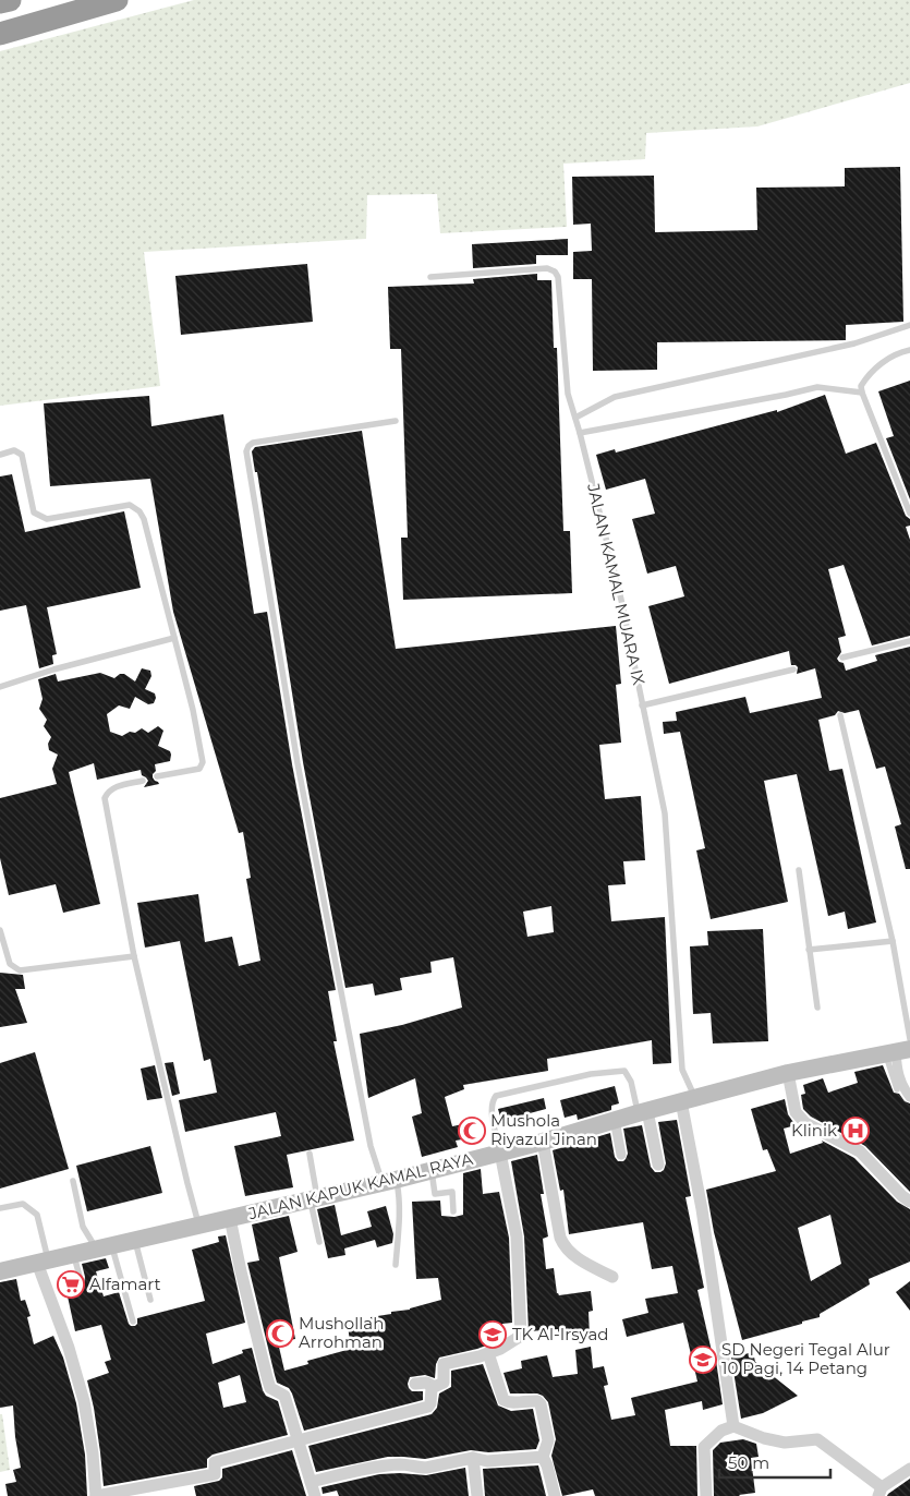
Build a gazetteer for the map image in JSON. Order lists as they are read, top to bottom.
{
  "streets": {
    "main road": ["JALAN KAPUK KAMAL RAYA"],
    "lane": ["JALAN KAMAL MUARA IX"]
  },
  "crossings": [
    ["JALAN KAMAL MUARA IX", "JALAN KAPUK KAMAL RAYA"]
  ],
  "places": {
    "mosque": ["Mushola Riyazul Jinan", "Mushollah Arrohman"],
    "hospital": ["Klinik"],
    "supermarket": ["Alfamart"],
    "school or university": ["TK Al-Irsyad", "SD Negeri Tegal Alur 10 Pagi, 14 Petang"]
  },
  "scale_bar": "50 m"
}
